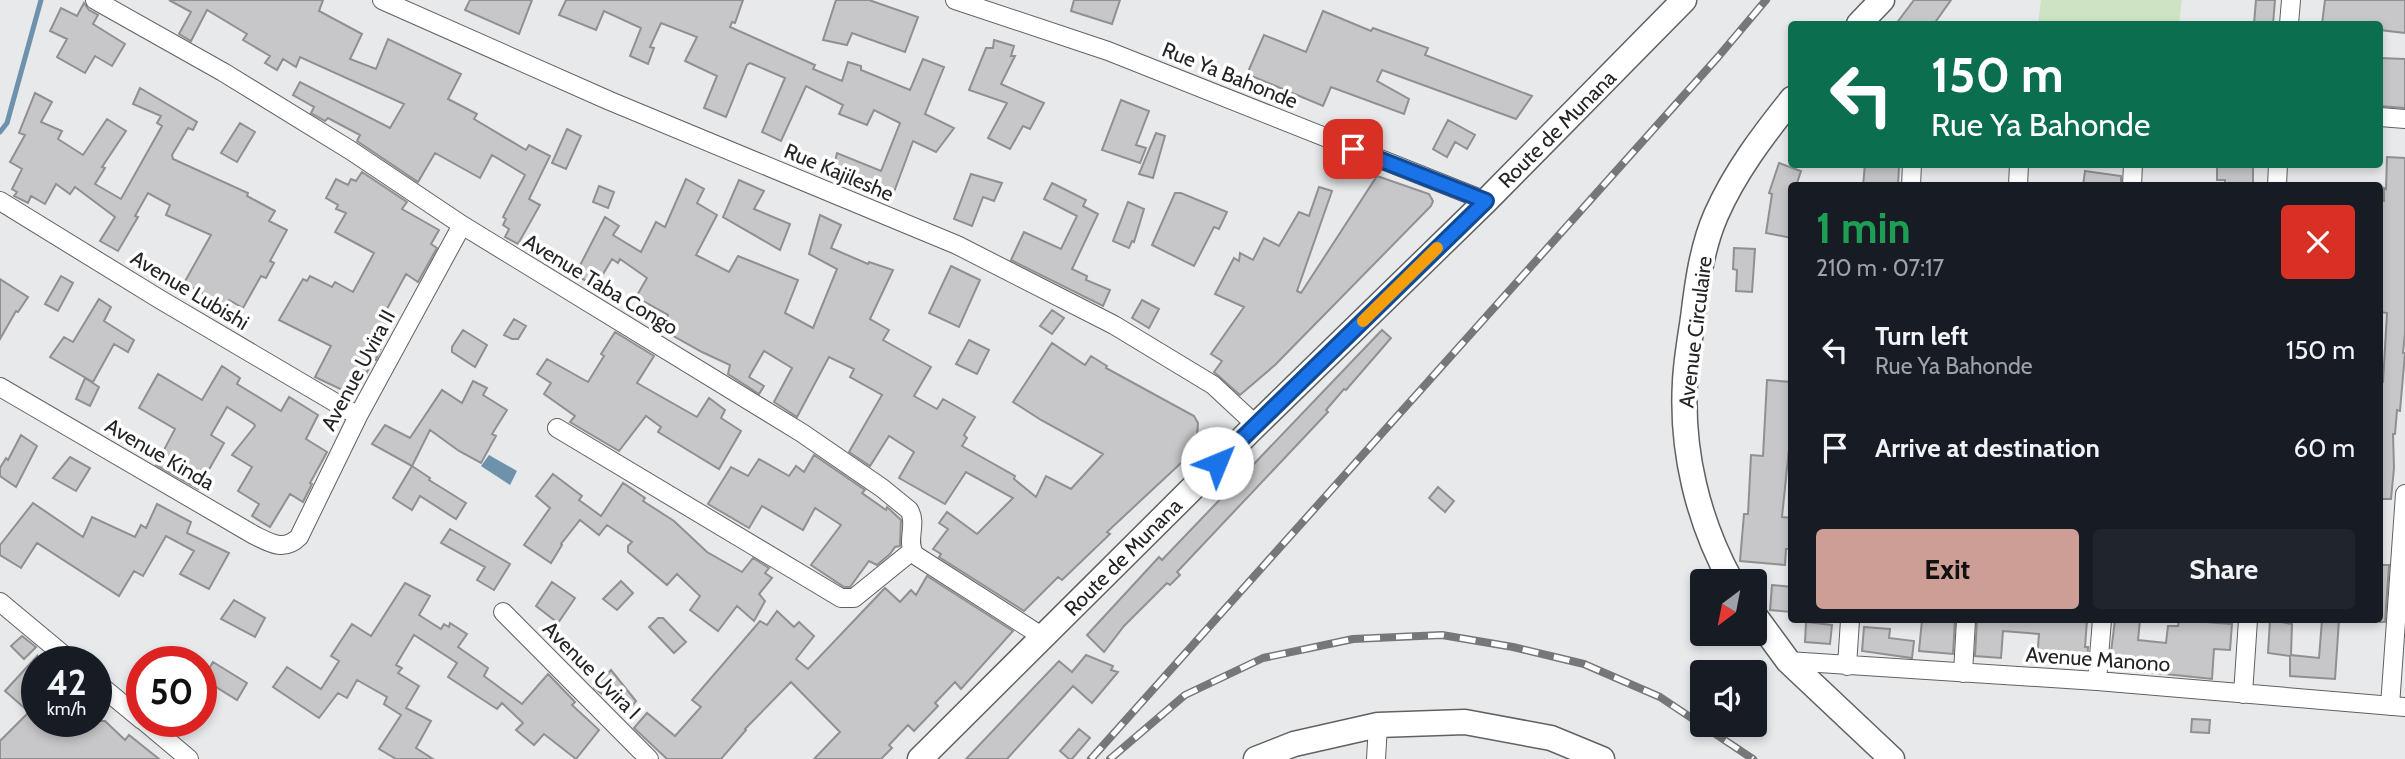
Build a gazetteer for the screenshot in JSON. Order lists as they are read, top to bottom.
{
  "streets": {
    "street": [
      "Rue Ya Bahonde",
      "Route de Munana",
      "Rue Kajileshe",
      "Avenue Taba Congo",
      "Avenue Lubishi",
      "Avenue Circulaire",
      "Avenue Uvira II",
      "Avenue Kinda",
      "Avenue Manono",
      "Avenue Uvira I"
    ]
  },
  "crossings": [
    ["Rue Ya Bahonde", "Route de Munana"],
    ["Route de Munana", "Rue Kajileshe"],
    ["Avenue Taba Congo", "Avenue Uvira II"],
    ["Avenue Lubishi", "Avenue Uvira II"],
    ["Avenue Uvira II", "Avenue Kinda"]
  ],
  "north": "bottom left",
  "page": {
    "turn": ["150 m", "Rue Ya Bahonde"],
    "heading": ["1 min", "210 m · 07:17"],
    "list": [
      {
        "name": "Turn left",
        "note": "Rue Ya Bahonde",
        "value": "150 m"
      },
      {
        "name": "Arrive at destination",
        "value": "60 m"
      }
    ],
    "buttons": ["Exit", "Share"],
    "speed": "42 km/h",
    "limit": "50"
  }
}
